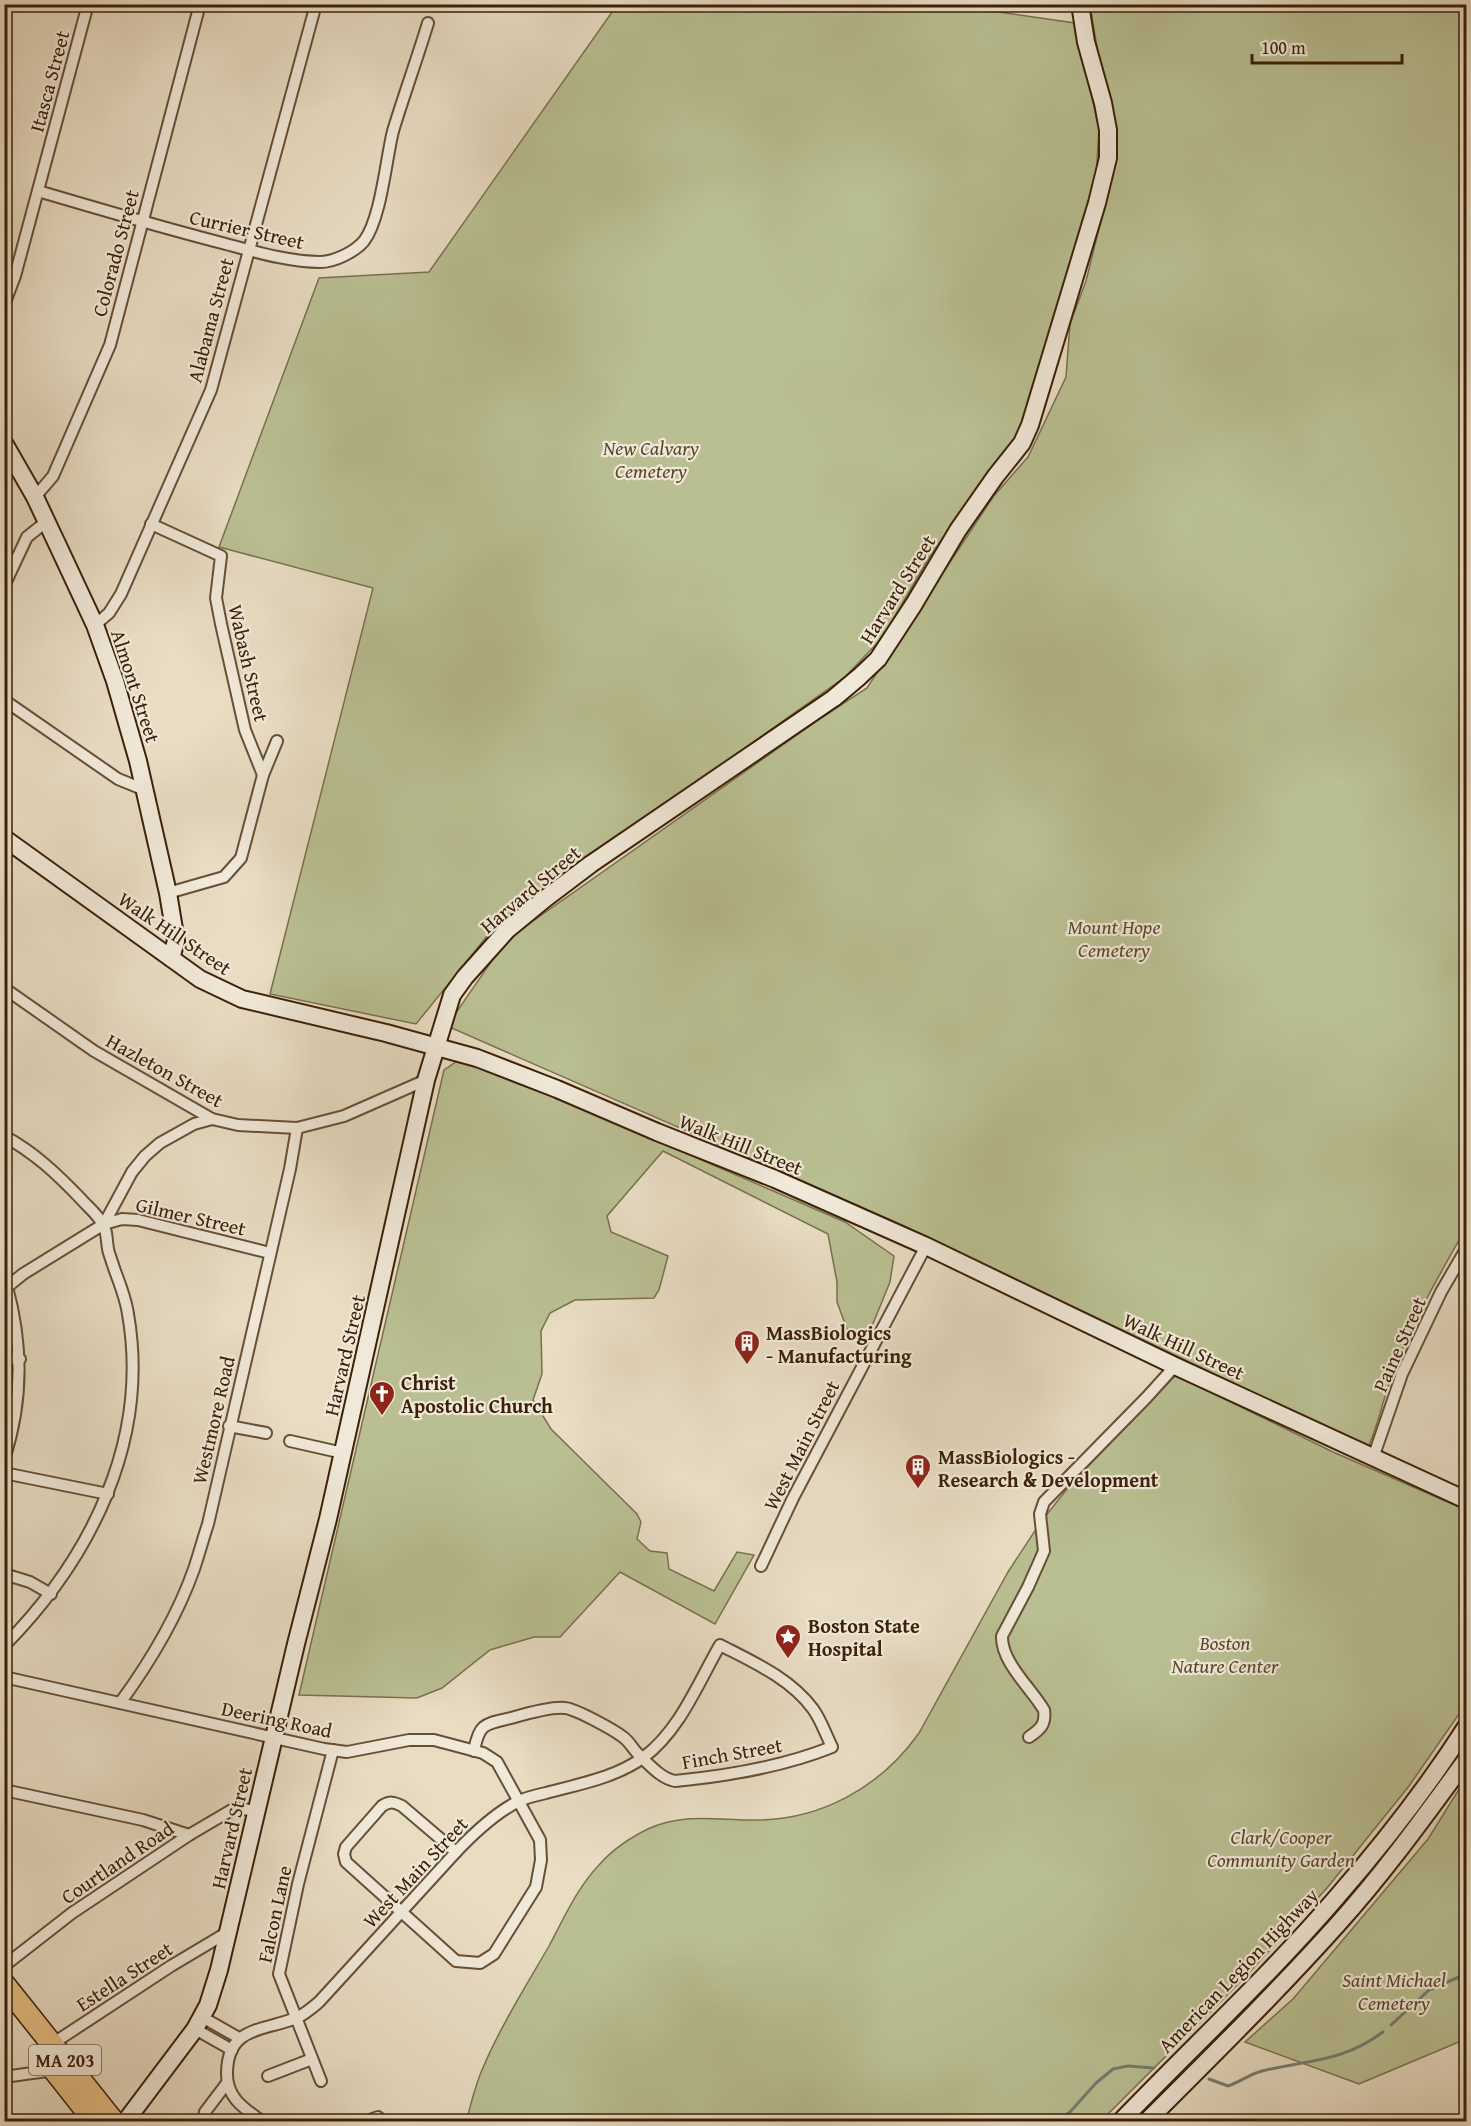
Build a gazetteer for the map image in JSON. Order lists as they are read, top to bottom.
{
  "streets": {
    "highway": ["MA 203"],
    "main road": [
      "Harvard Street",
      "Almont Street",
      "Walk Hill Street",
      "American Legion Highway"
    ],
    "street": [
      "Itasca Street",
      "Currier Street",
      "Colorado Street",
      "Alabama Street",
      "Wabash Street",
      "Hazleton Street",
      "Gilmer Street",
      "Paine Street",
      "Westmore Road",
      "West Main Street",
      "Deering Road",
      "Finch Street",
      "Courtland Road",
      "Falcon Lane",
      "Estella Street"
    ]
  },
  "crossings": [
    ["Itasca Street", "Currier Street"],
    ["Currier Street", "Colorado Street"],
    ["Currier Street", "Alabama Street"],
    ["Colorado Street", "Almont Street"],
    ["Alabama Street", "Wabash Street"],
    ["Alabama Street", "Almont Street"],
    ["Harvard Street", "Walk Hill Street"],
    ["Harvard Street", "Hazleton Street"],
    ["Harvard Street", "Deering Road"],
    ["Harvard Street", "Courtland Road"],
    ["Harvard Street", "Estella Street"],
    ["Almont Street", "Walk Hill Street"],
    ["Walk Hill Street", "Paine Street"],
    ["Walk Hill Street", "West Main Street"],
    ["Hazleton Street", "Westmore Road"],
    ["Gilmer Street", "Westmore Road"],
    ["Westmore Road", "Deering Road"],
    ["West Main Street", "Deering Road"],
    ["West Main Street", "Finch Street"],
    ["West Main Street", "Falcon Lane"],
    ["Deering Road", "Finch Street"],
    ["Deering Road", "Falcon Lane"],
    ["Estella Street", "MA 203"]
  ],
  "parks": [
    "New Calvary Cemetery",
    "Mount Hope Cemetery",
    "Boston Nature Center",
    "Clark/Cooper Community Garden",
    "Saint Michael Cemetery"
  ],
  "places": {
    "building": ["MassBiologics - Manufacturing", "MassBiologics - Research & Development"],
    "church": ["Christ Apostolic Church"],
    "place": ["Boston State Hospital"]
  },
  "scale_bar": "100 m"
}
